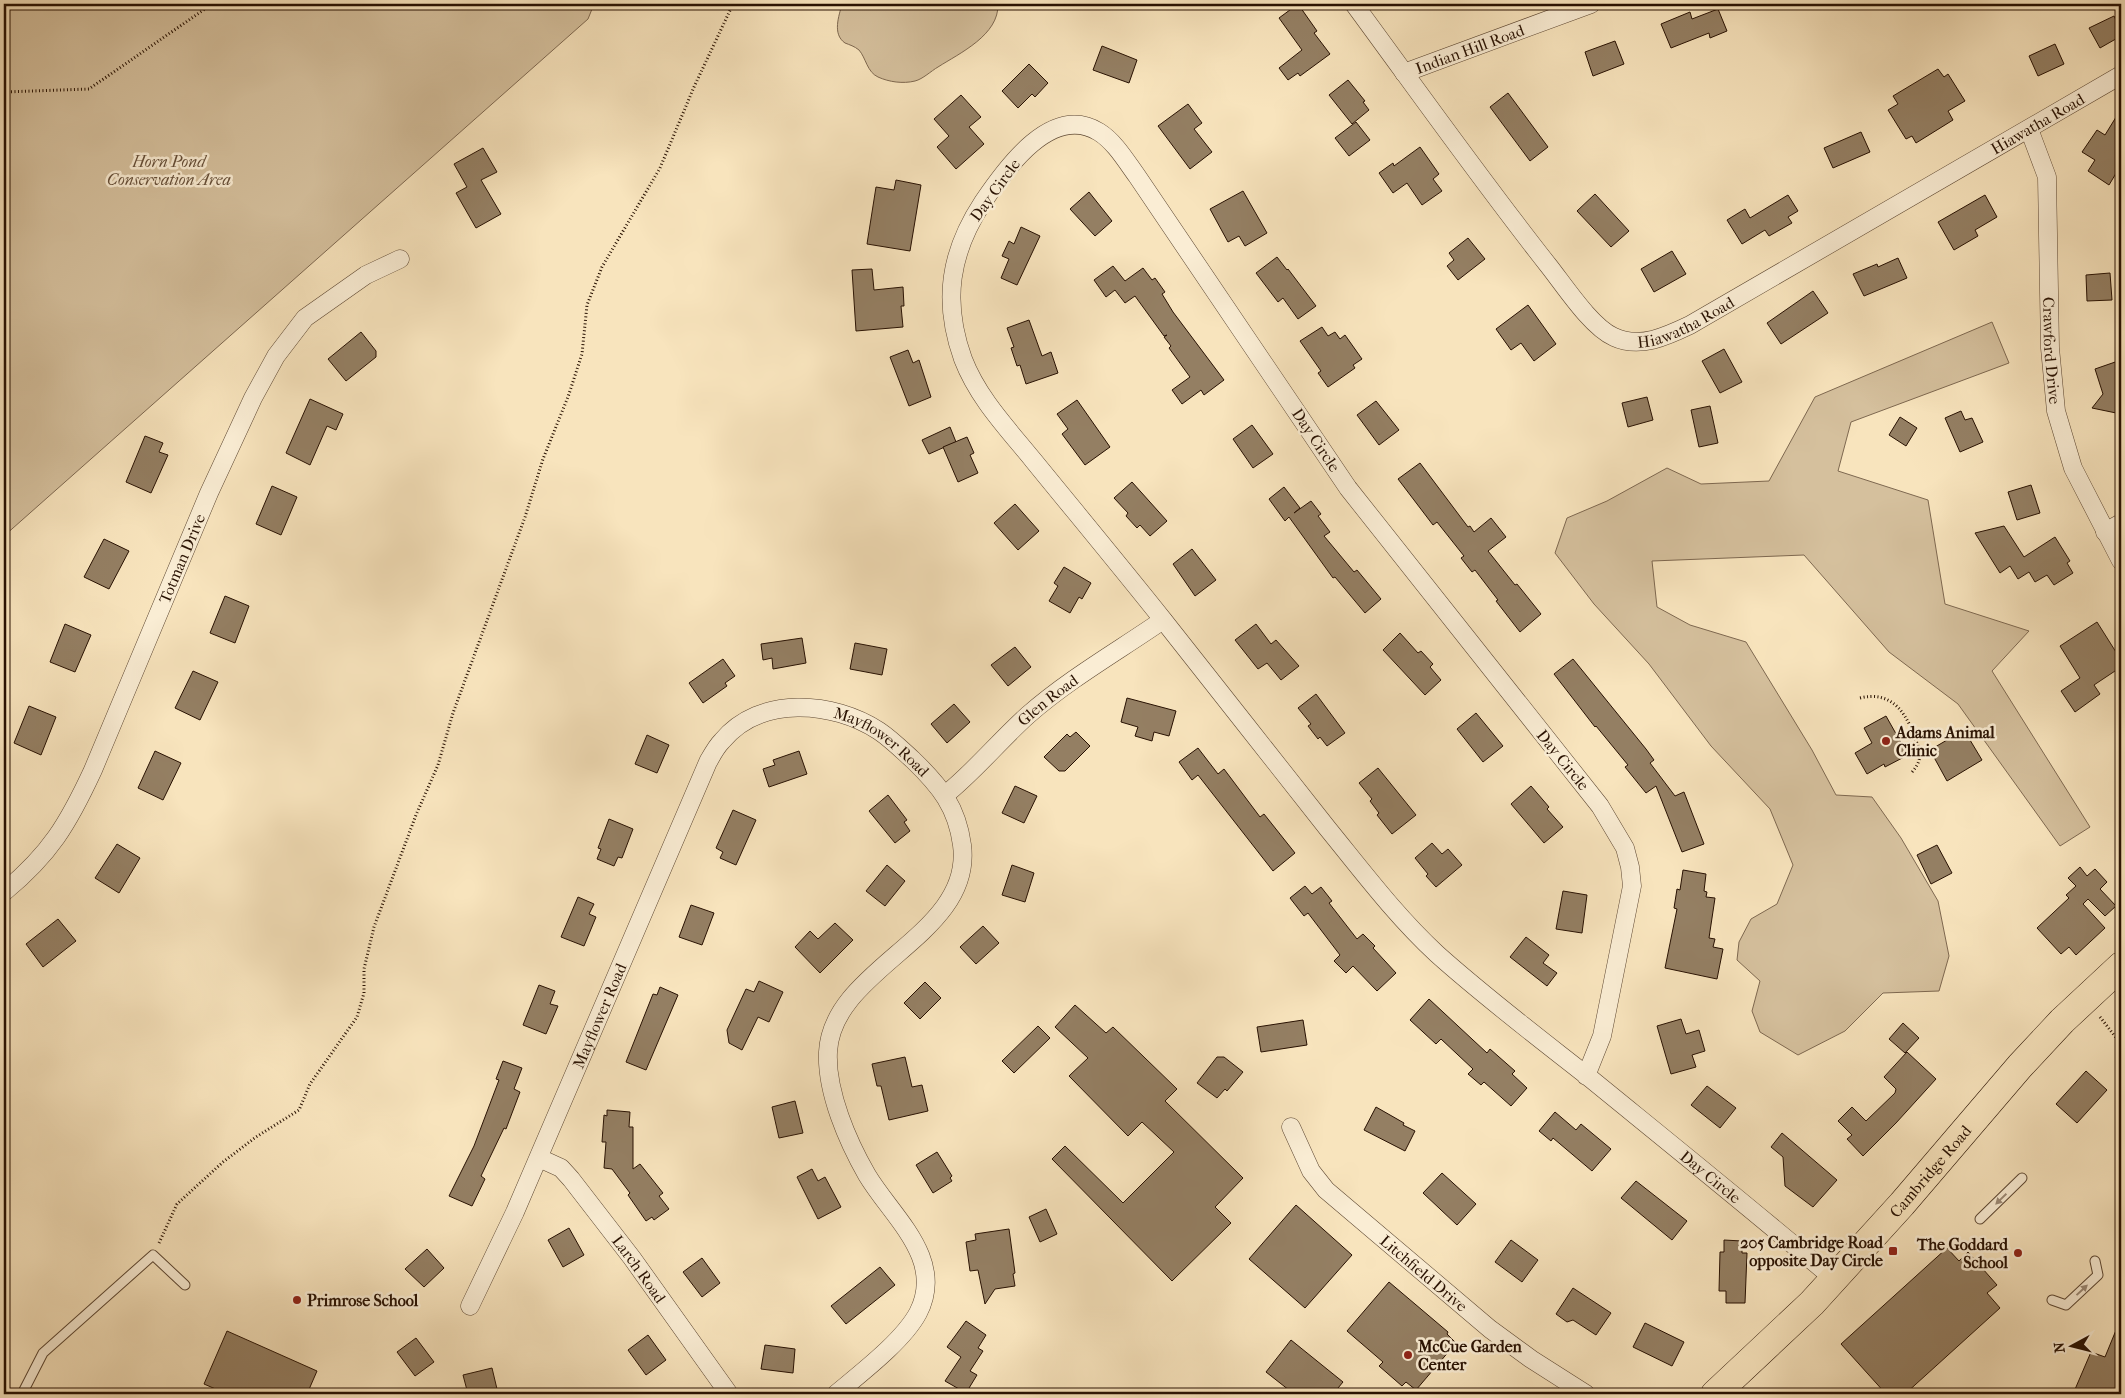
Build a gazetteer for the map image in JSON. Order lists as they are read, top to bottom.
{
  "streets": {
    "highway": ["Cambridge Road"],
    "street": [
      "Indian Hill Road",
      "Hiawatha Road",
      "Day Circle",
      "Crawford Drive",
      "Totman Drive",
      "Glen Road",
      "Mayflower Road",
      "Larch Road",
      "Litchfield Drive"
    ]
  },
  "crossings": [
    ["Indian Hill Road", "Hiawatha Road"],
    ["Hiawatha Road", "Crawford Drive"],
    ["Day Circle", "Glen Road"],
    ["Day Circle", "Cambridge Road"],
    ["Glen Road", "Mayflower Road"],
    ["Mayflower Road", "Larch Road"]
  ],
  "parks": ["Horn Pond Conservation Area"],
  "places": {
    "other": [
      "Adams Animal Clinic",
      "The Goddard School",
      "Primrose School",
      "McCue Garden Center"
    ],
    "transit": ["205 Cambridge Road opposite Day Circle"]
  },
  "north": "left"
}
